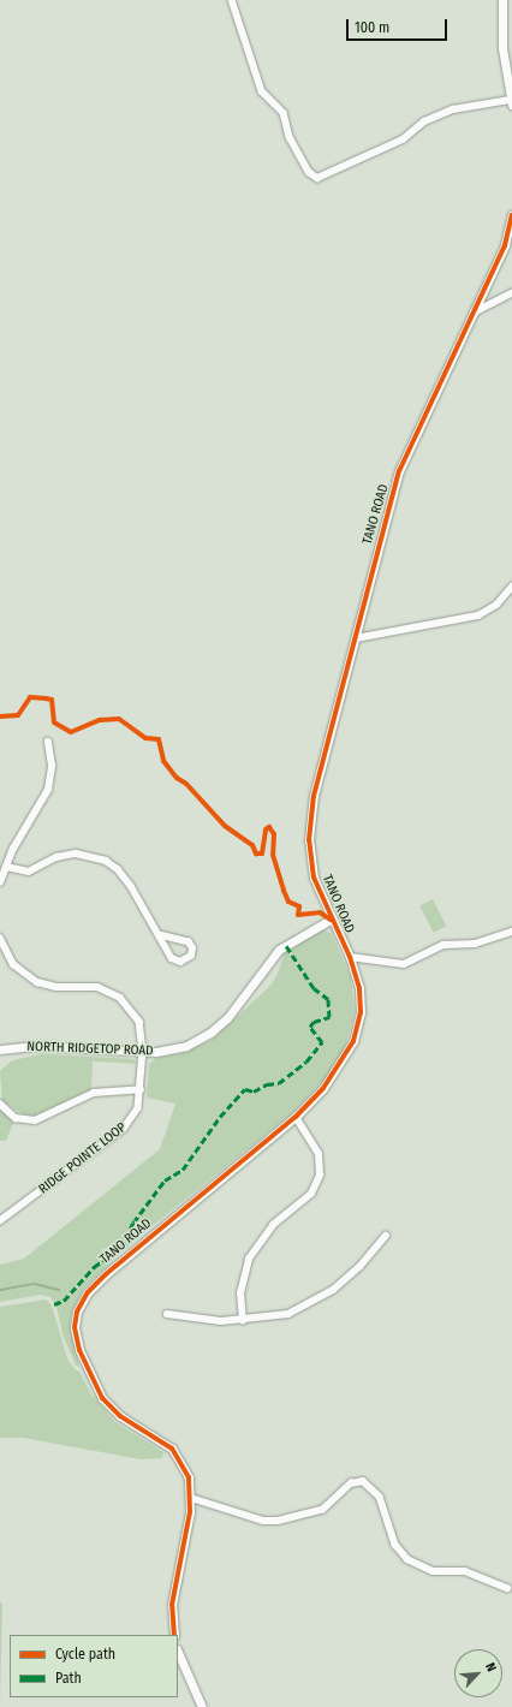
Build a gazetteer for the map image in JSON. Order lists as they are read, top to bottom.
{
  "streets": {
    "street": ["TANO ROAD", "NORTH RIDGETOP ROAD", "RIDGE POINTE LOOP"]
  },
  "crossings": [
    ["TANO ROAD", "NORTH RIDGETOP ROAD"],
    ["NORTH RIDGETOP ROAD", "RIDGE POINTE LOOP"]
  ],
  "legend": ["Cycle path", "Path"],
  "scale_bar": "100 m",
  "north": "top right"
}
